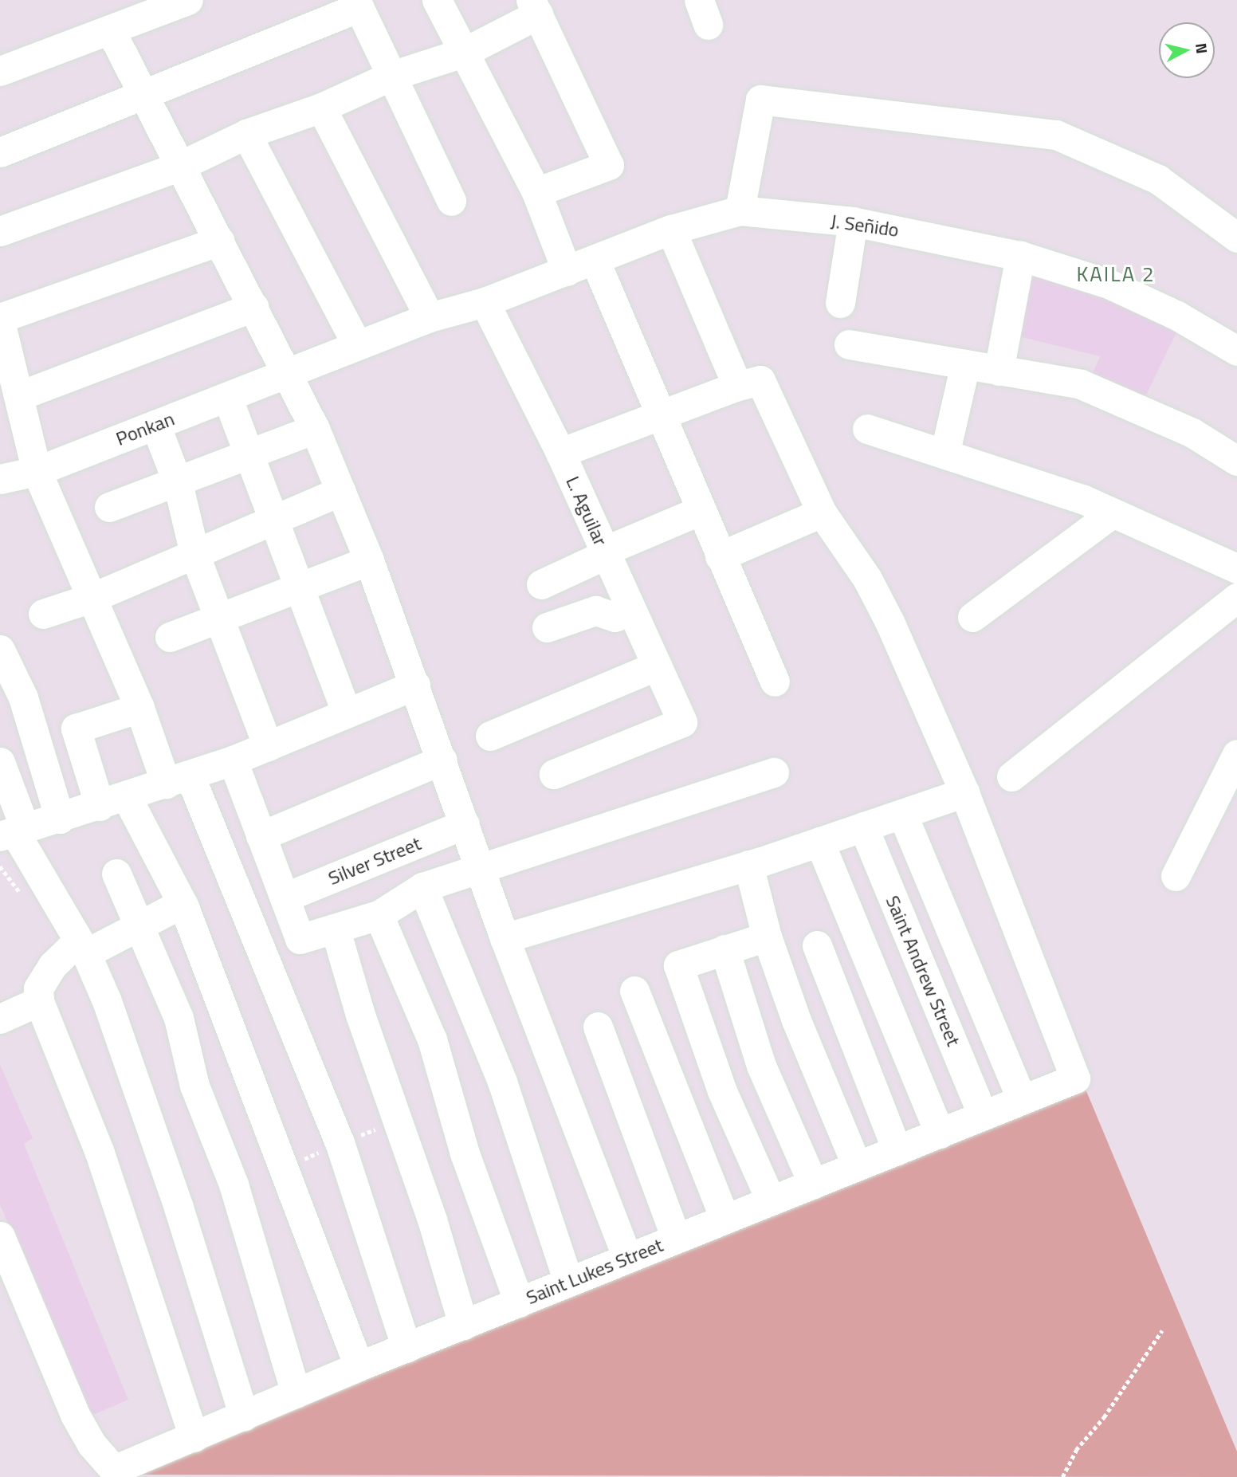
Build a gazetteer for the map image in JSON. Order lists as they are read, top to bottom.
{
  "streets": {
    "street": [
      "J. Señido",
      "Ponkan",
      "L. Aguilar",
      "Silver Street",
      "Saint Andrew Street",
      "Saint Lukes Street"
    ]
  },
  "crossings": [
    ["J. Señido", "Ponkan"],
    ["J. Señido", "L. Aguilar"],
    ["Saint Andrew Street", "Saint Lukes Street"]
  ],
  "districts": ["KAILA 2"],
  "north": "right"
}
